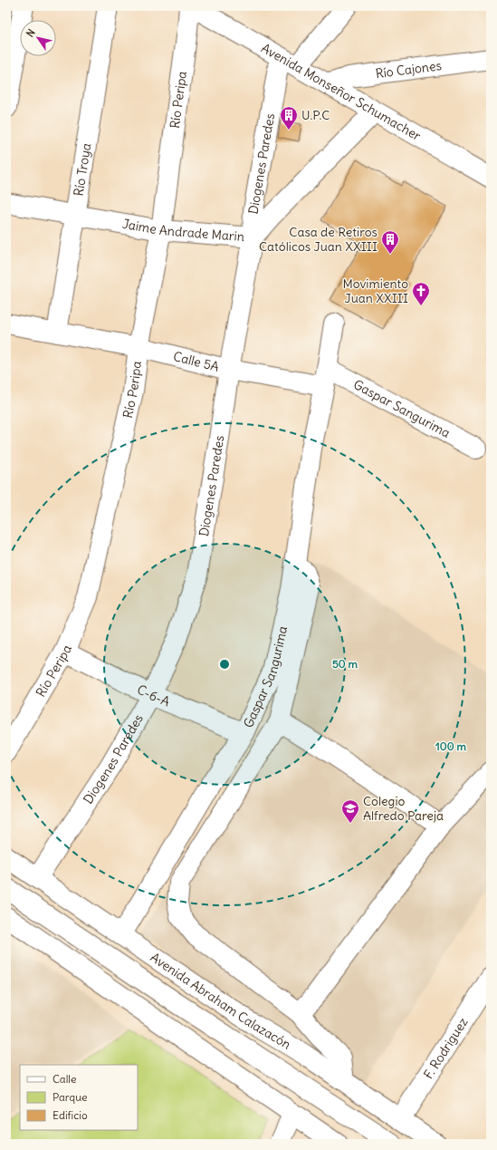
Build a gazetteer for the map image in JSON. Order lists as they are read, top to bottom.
{
  "streets": {
    "street": [
      "Río Cajones",
      "Avenida Monseñor Schumacher",
      "Río Peripa",
      "Diogenes Paredes",
      "Río Troya",
      "Jaime Andrade Marin",
      "Calle 5A",
      "Gaspar Sangurima",
      "C-6-A",
      "Avenida Abraham Calazacón",
      "F. Rodriguez"
    ]
  },
  "crossings": [
    ["Río Cajones", "Avenida Monseñor Schumacher"],
    ["Avenida Monseñor Schumacher", "Diogenes Paredes"],
    ["Avenida Monseñor Schumacher", "Jaime Andrade Marin"],
    ["Río Peripa", "Jaime Andrade Marin"],
    ["Río Peripa", "Calle 5A"],
    ["Río Peripa", "C-6-A"],
    ["Diogenes Paredes", "Jaime Andrade Marin"],
    ["Diogenes Paredes", "Calle 5A"],
    ["Diogenes Paredes", "C-6-A"],
    ["Diogenes Paredes", "Avenida Abraham Calazacón"],
    ["Río Troya", "Jaime Andrade Marin"],
    ["Río Troya", "Calle 5A"],
    ["Calle 5A", "Gaspar Sangurima"],
    ["Gaspar Sangurima", "C-6-A"],
    ["Gaspar Sangurima", "Avenida Abraham Calazacón"],
    ["Avenida Abraham Calazacón", "F. Rodriguez"]
  ],
  "places": {
    "building": ["U.P.C", "Casa de Retiros Católicos Juan XXIII"],
    "church": ["Movimiento Juan XXIII"],
    "school or university": ["Colegio Alfredo Pareja"]
  },
  "legend": ["Calle", "Parque", "Edificio"],
  "north": "top left",
  "rings": ["50 m", "100 m"]
}
